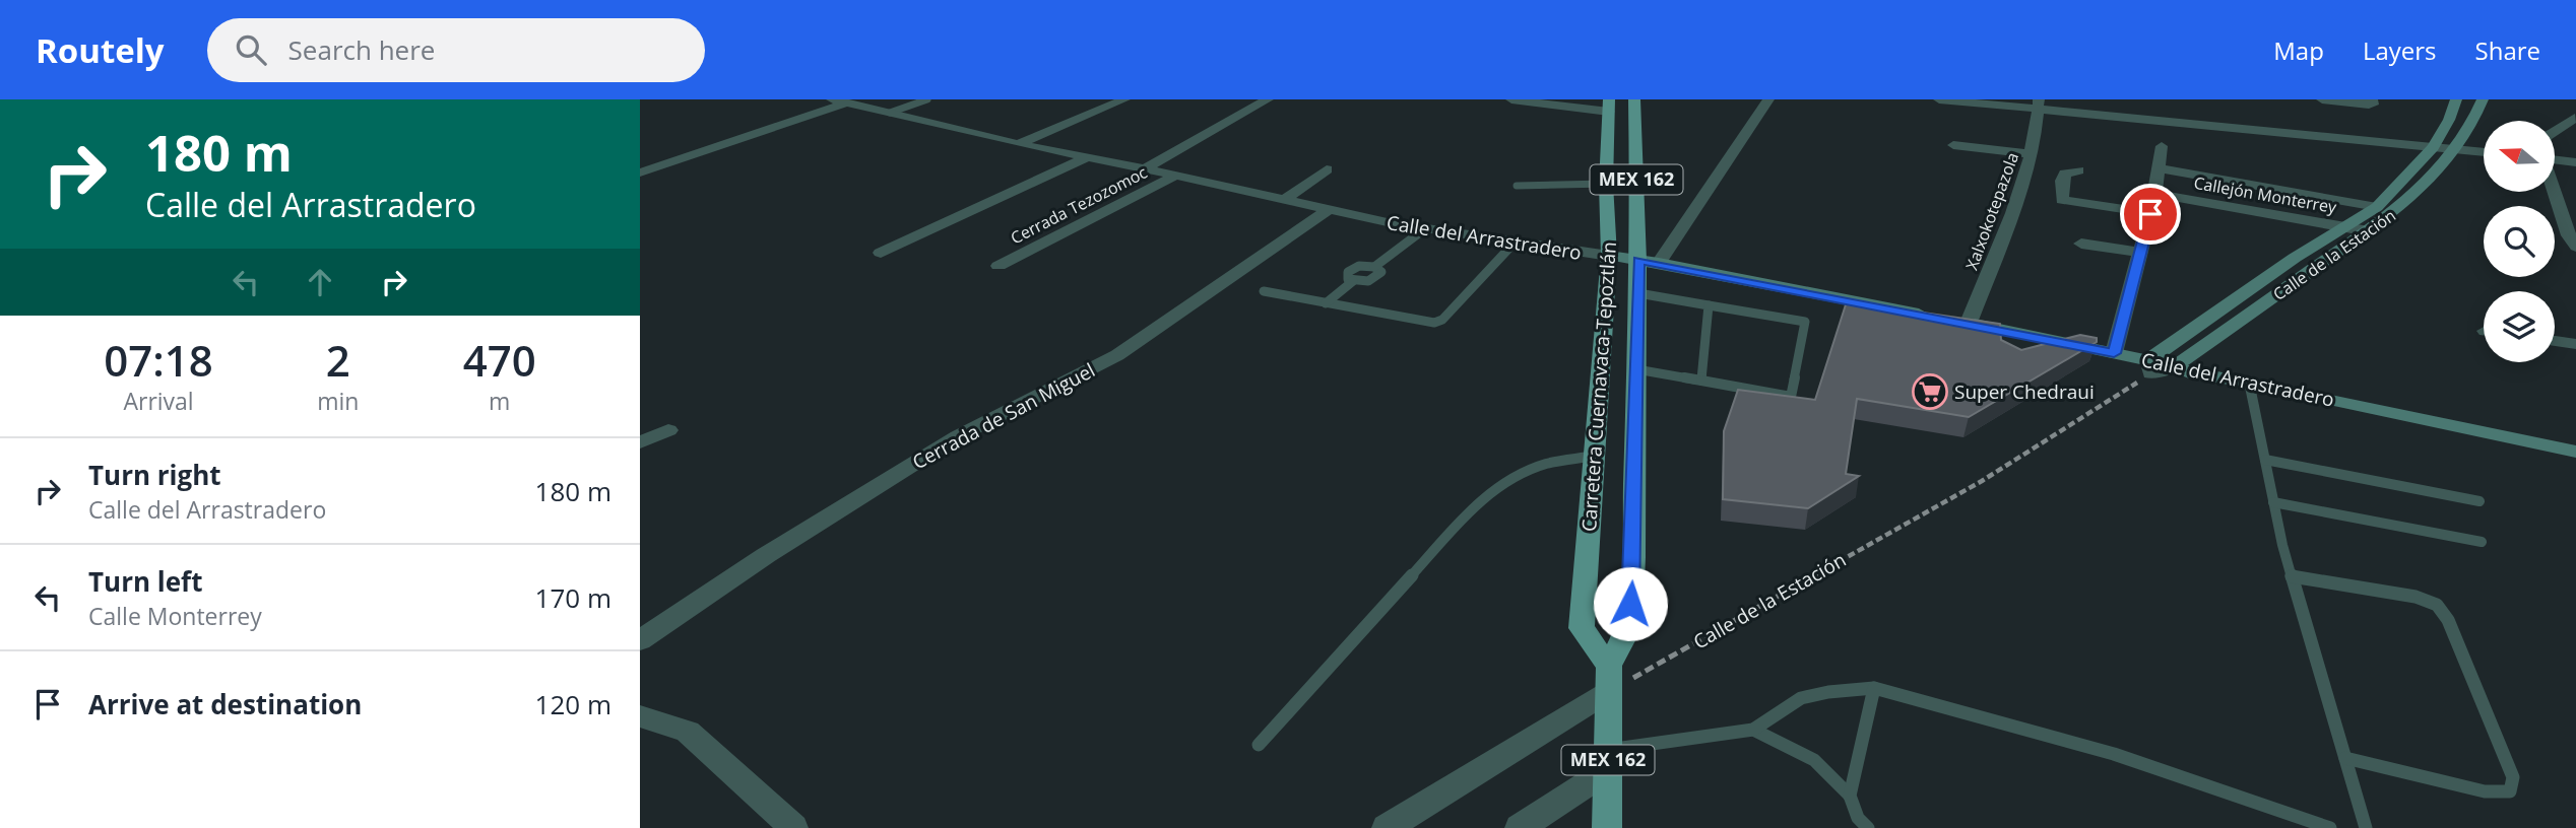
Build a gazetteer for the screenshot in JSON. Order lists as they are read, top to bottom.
{
  "streets": {
    "main road": ["MEX 162", "Carretera Cuernavaca-Tepoztlán"],
    "street": [
      "Callejón Monterrey",
      "Cerrada Tezozomoc",
      "Xalxokotepazola",
      "Calle del Arrastradero",
      "Calle de la Estación",
      "Cerrada de San Miguel"
    ]
  },
  "crossings": [
    ["MEX 162", "Calle de la Estación"],
    ["MEX 162", "Carretera Cuernavaca-Tepoztlán"],
    ["Callejón Monterrey", "Calle de la Estación"],
    ["Cerrada Tezozomoc", "Calle del Arrastradero"],
    ["Xalxokotepazola", "Calle del Arrastradero"],
    ["Calle del Arrastradero", "Calle de la Estación"],
    ["Calle del Arrastradero", "Carretera Cuernavaca-Tepoztlán"],
    ["Calle del Arrastradero", "Cerrada de San Miguel"],
    ["Calle de la Estación", "Carretera Cuernavaca-Tepoztlán"]
  ],
  "places": {
    "supermarket": ["Super Chedraui"]
  },
  "north": "left",
  "page": {
    "header": "Routely",
    "search": "Search here",
    "nav": ["Map", "Layers", "Share"],
    "turn": ["180 m", "Calle del Arrastradero"],
    "eta": [
      "07:18",
      "Arrival",
      "2",
      "min",
      "470",
      "m"
    ],
    "list": [
      {
        "name": "Turn right",
        "note": "Calle del Arrastradero",
        "value": "180 m"
      },
      {
        "name": "Turn left",
        "note": "Calle Monterrey",
        "value": "170 m"
      },
      {
        "name": "Arrive at destination",
        "value": "120 m"
      }
    ]
  }
}
